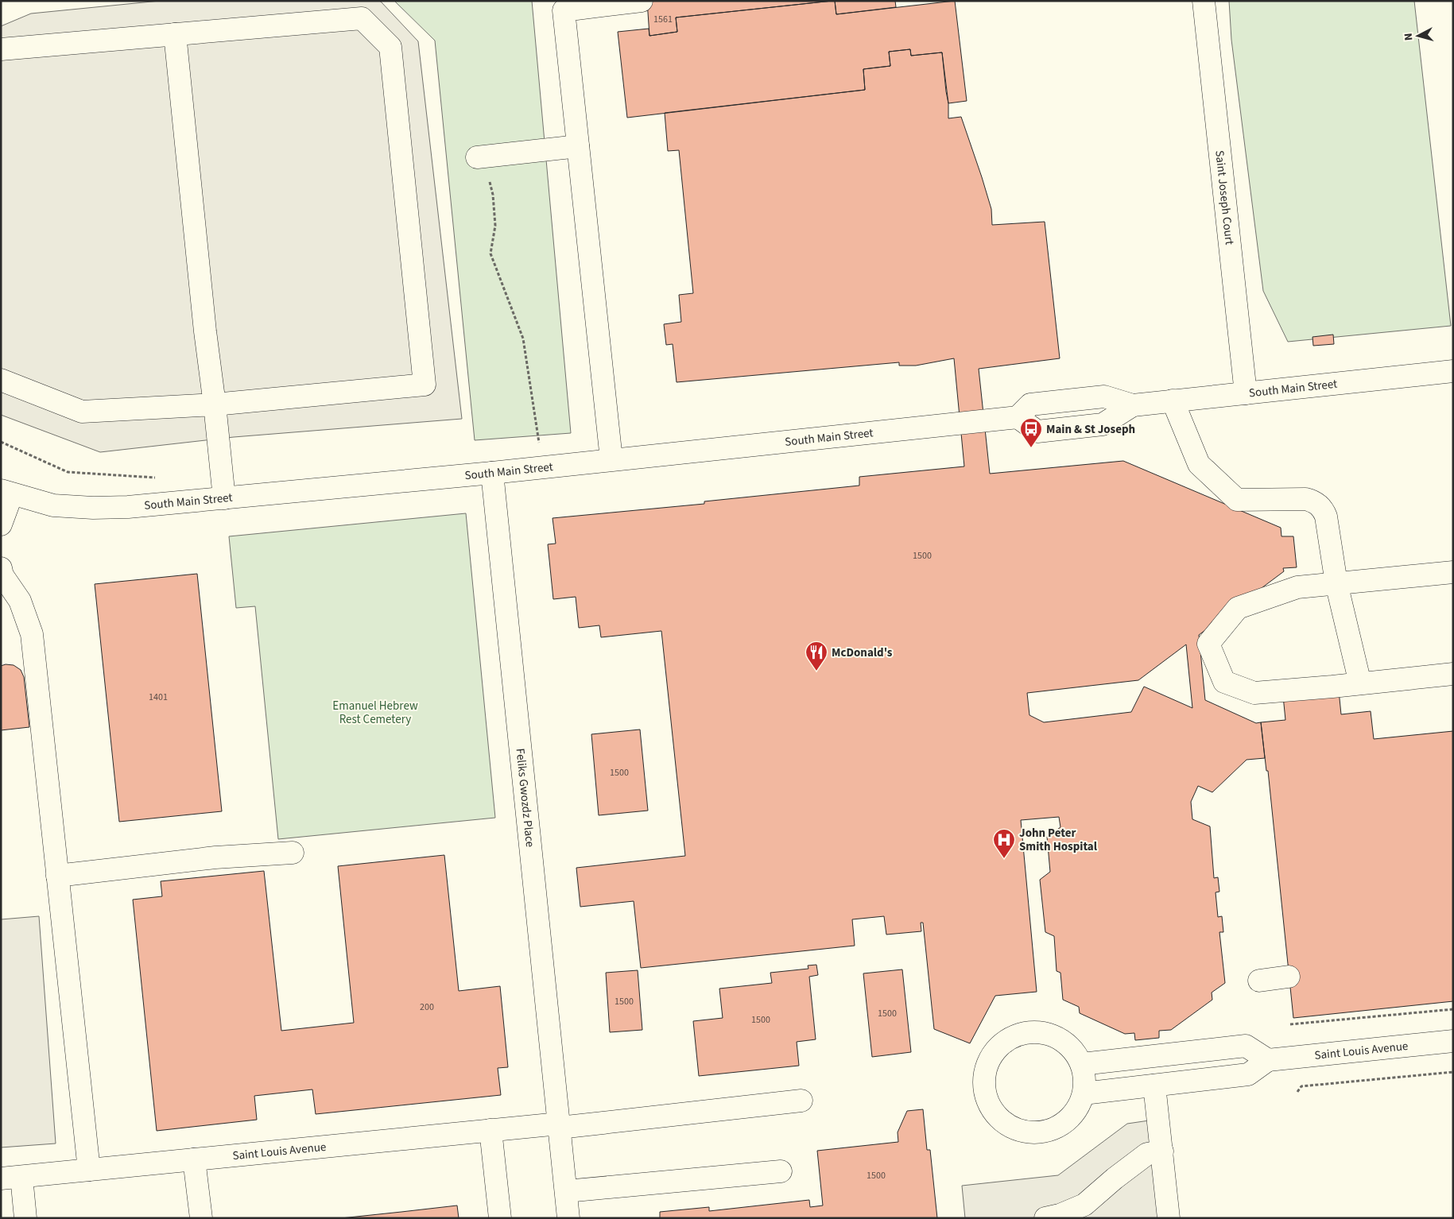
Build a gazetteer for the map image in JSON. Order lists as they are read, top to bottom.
{
  "streets": {
    "street": [
      "Saint Joseph Court",
      "South Main Street",
      "Feliks Gwozdz Place",
      "Saint Louis Avenue"
    ]
  },
  "crossings": [
    ["Saint Joseph Court", "South Main Street"],
    ["South Main Street", "Feliks Gwozdz Place"],
    ["Feliks Gwozdz Place", "Saint Louis Avenue"]
  ],
  "parks": ["Emanuel Hebrew Rest Cemetery"],
  "places": {
    "bus stop": ["Main & St Joseph"],
    "restaurant": ["McDonald's"],
    "hospital": ["John Peter Smith Hospital"]
  },
  "house_numbers": [
    "1561",
    "1500",
    "1401",
    "1500",
    "1500",
    "200",
    "1500",
    "1500",
    "1500"
  ],
  "north": "left"
}
